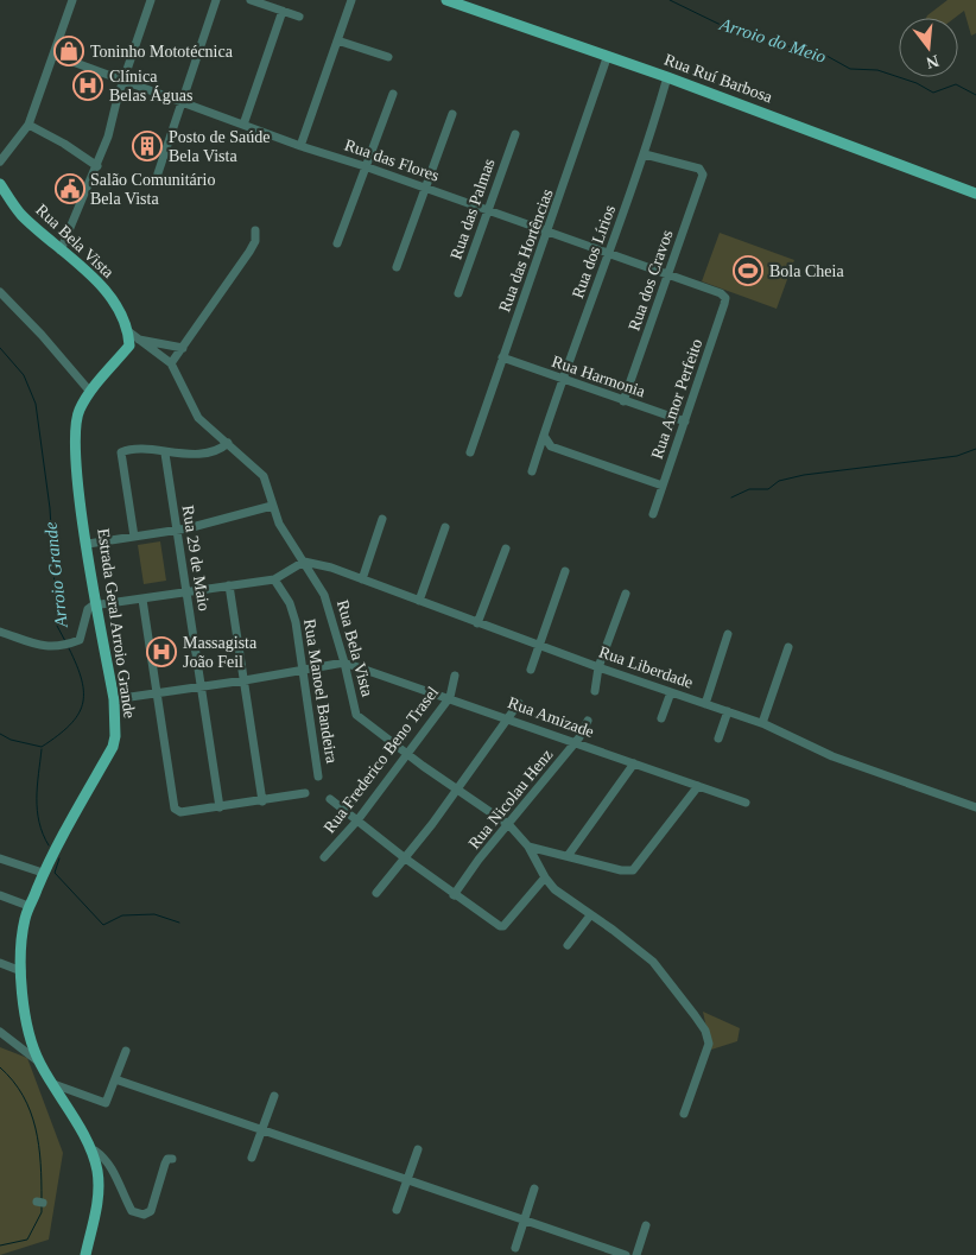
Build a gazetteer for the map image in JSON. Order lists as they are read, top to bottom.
{
  "streets": {
    "main road": ["Rua Ruí Barbosa", "Rua Bela Vista", "Estrada Geral Arroio Grande"],
    "street": [
      "Rua das Flores",
      "Rua das Palmas",
      "Rua das Hortências",
      "Rua dos Lírios",
      "Rua dos Cravos",
      "Rua Harmonia",
      "Rua Amor Perfeito",
      "Rua 29 de Maio",
      "Rua Liberdade",
      "Rua Manoel Bandeira",
      "Rua Amizade",
      "Rua Frederico Beno Trasel",
      "Rua Nicolau Henz"
    ]
  },
  "crossings": [
    ["Rua Ruí Barbosa", "Rua das Hortências"],
    ["Rua Ruí Barbosa", "Rua dos Lírios"],
    ["Rua das Flores", "Rua das Palmas"],
    ["Rua das Flores", "Rua das Hortências"],
    ["Rua das Flores", "Rua dos Lírios"],
    ["Rua das Flores", "Rua dos Cravos"],
    ["Rua das Flores", "Rua Amor Perfeito"],
    ["Rua Bela Vista", "Estrada Geral Arroio Grande"],
    ["Rua Bela Vista", "Rua Liberdade"],
    ["Rua Bela Vista", "Rua Amizade"],
    ["Rua Bela Vista", "Rua Frederico Beno Trasel"],
    ["Rua Bela Vista", "Rua Nicolau Henz"],
    ["Rua das Hortências", "Rua Harmonia"],
    ["Rua dos Lírios", "Rua dos Cravos"],
    ["Rua dos Lírios", "Rua Harmonia"],
    ["Rua dos Cravos", "Rua Harmonia"],
    ["Rua Harmonia", "Rua Amor Perfeito"],
    ["Rua Amizade", "Rua Frederico Beno Trasel"],
    ["Rua Amizade", "Rua Nicolau Henz"]
  ],
  "water": ["Arroio do Meio", "Arroio Grande"],
  "places": {
    "shop": ["Toninho Mototécnica"],
    "hospital": ["Clínica Belas Águas", "Massagista João Feil"],
    "building": ["Posto de Saúde Bela Vista"],
    "public building": ["Salão Comunitário Bela Vista"],
    "sports": ["Bola Cheia"]
  },
  "north": "bottom"
}
